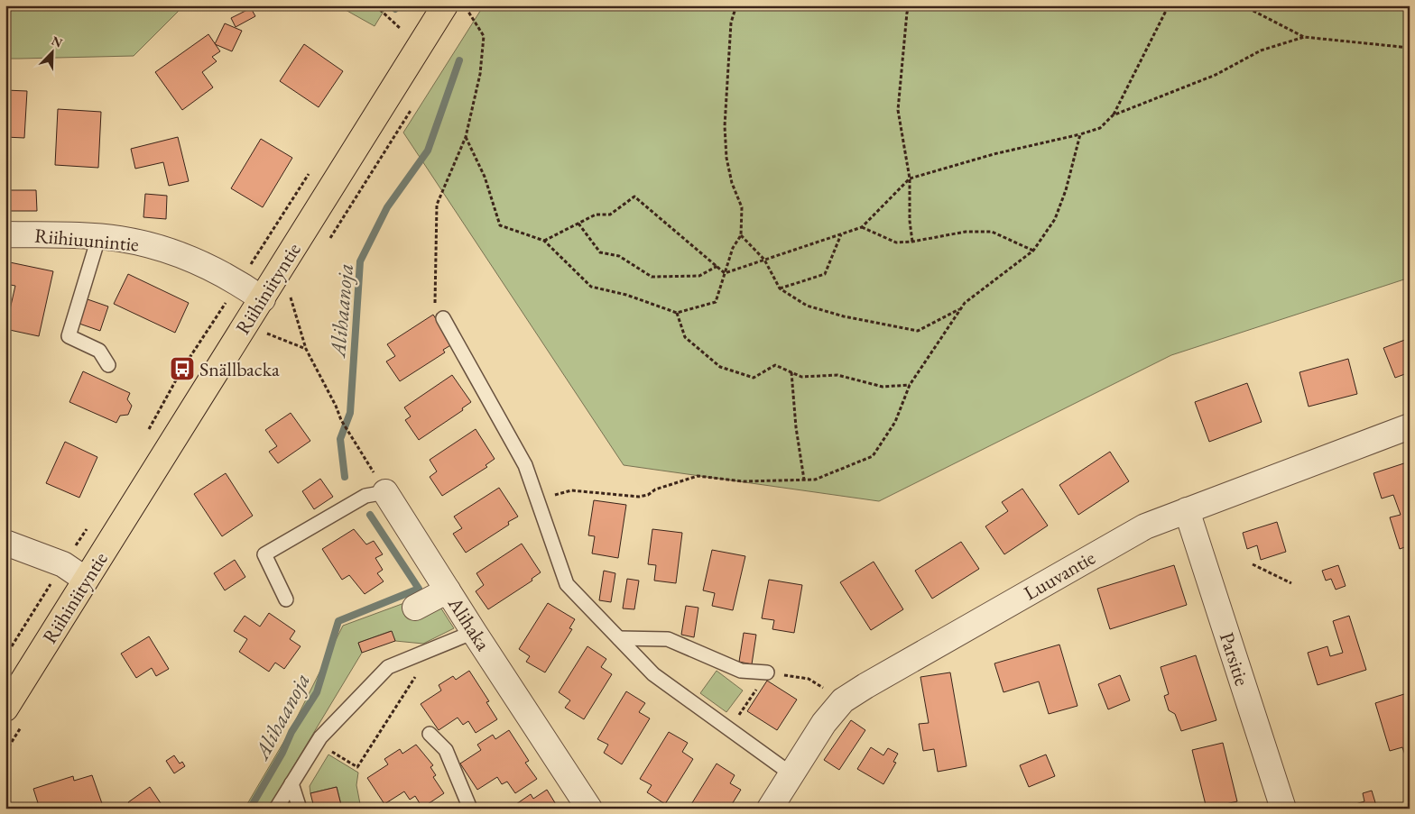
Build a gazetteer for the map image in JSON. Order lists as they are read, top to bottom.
{
  "streets": {
    "main road": ["Riihiniityntie"],
    "street": [
      "Riihiuunintie",
      "Luuvantie",
      "Alihaka",
      "Parsitie"
    ]
  },
  "crossings": [
    ["Riihiuunintie", "Riihiniityntie"],
    ["Luuvantie", "Parsitie"]
  ],
  "water": ["Alihaanoja"],
  "places": {
    "bus stop": ["Snällbacka"]
  },
  "north": "top right"
}
